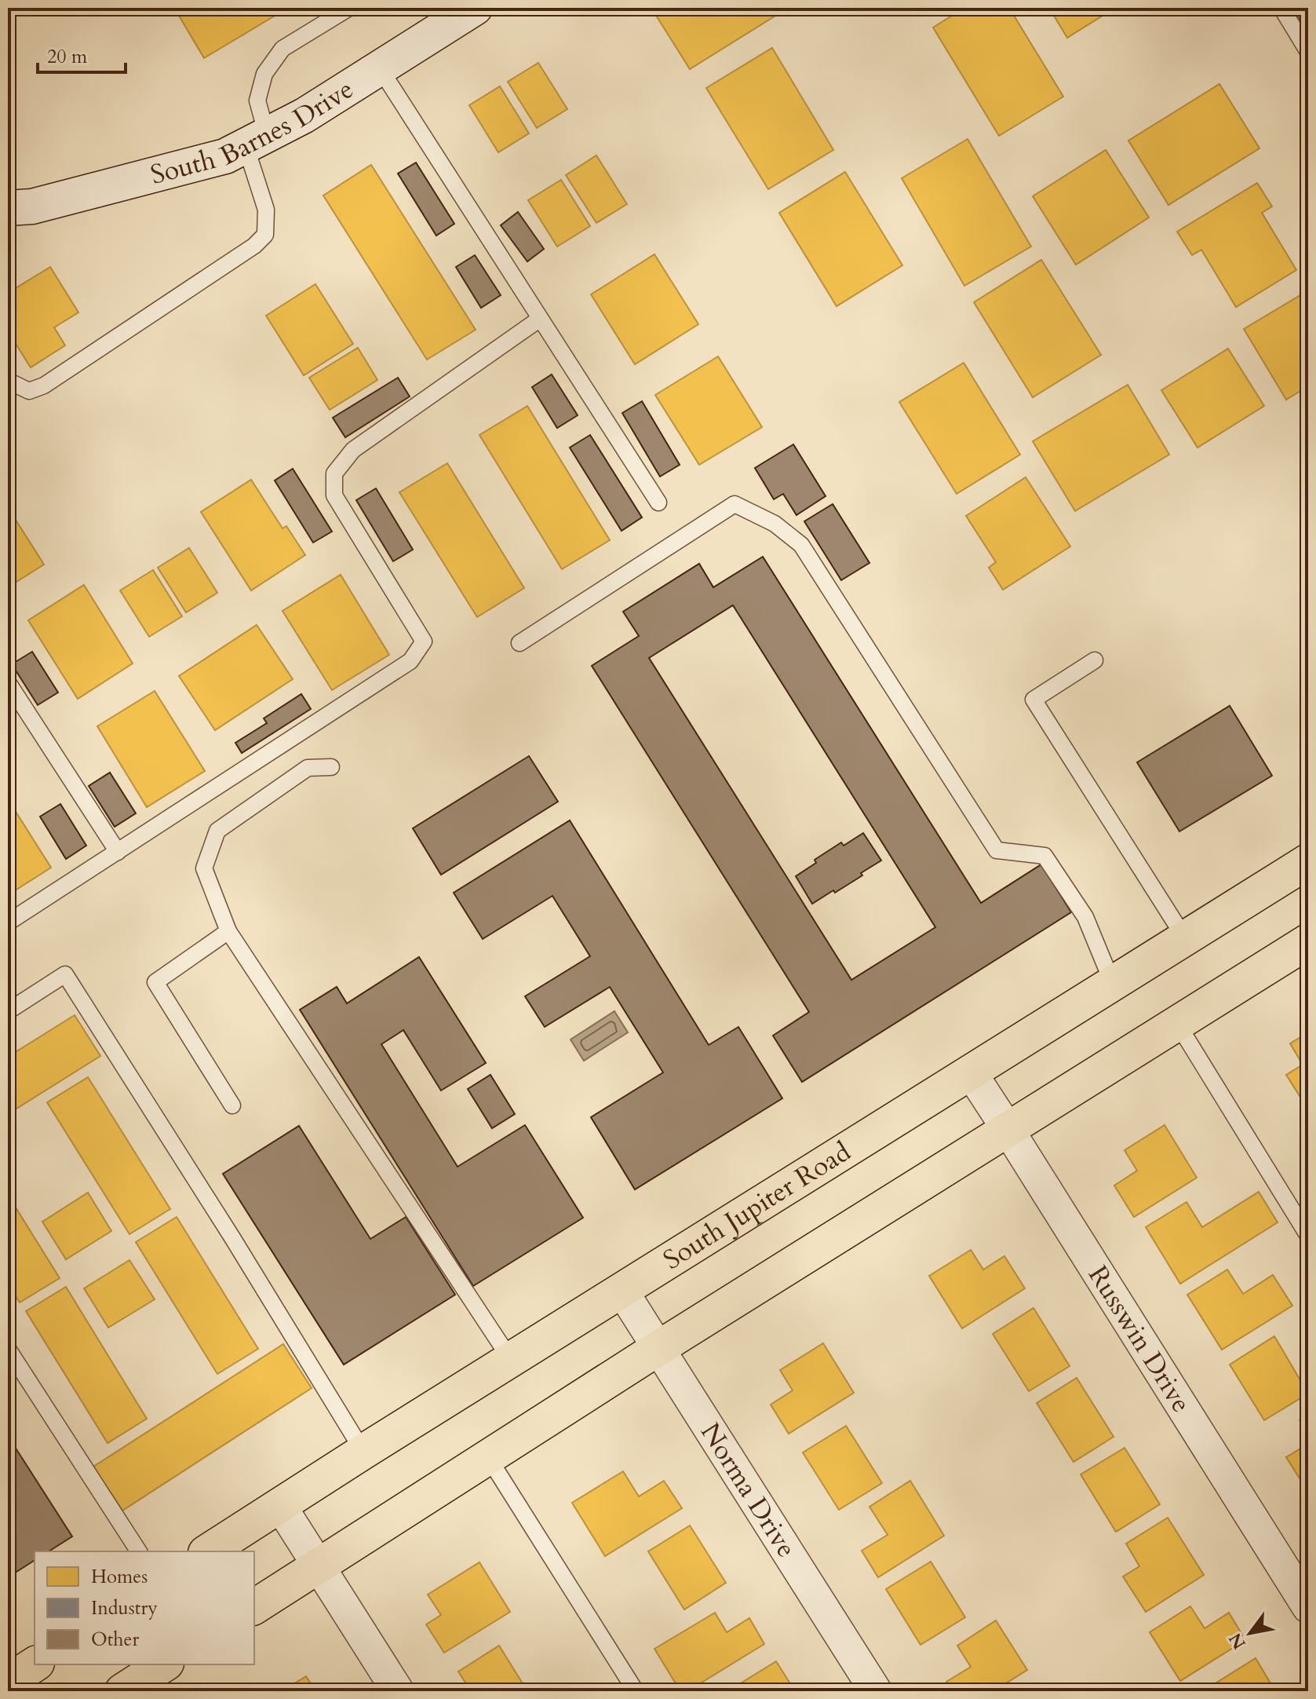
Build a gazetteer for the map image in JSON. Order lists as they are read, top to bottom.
{
  "streets": {
    "main road": ["South Jupiter Road"],
    "street": ["South Barnes Drive", "Russwin Drive", "Norma Drive"]
  },
  "crossings": [
    ["South Jupiter Road", "Russwin Drive"],
    ["South Jupiter Road", "Norma Drive"]
  ],
  "legend": ["Homes", "Industry", "Other"],
  "scale_bar": "20 m",
  "north": "bottom left"
}
